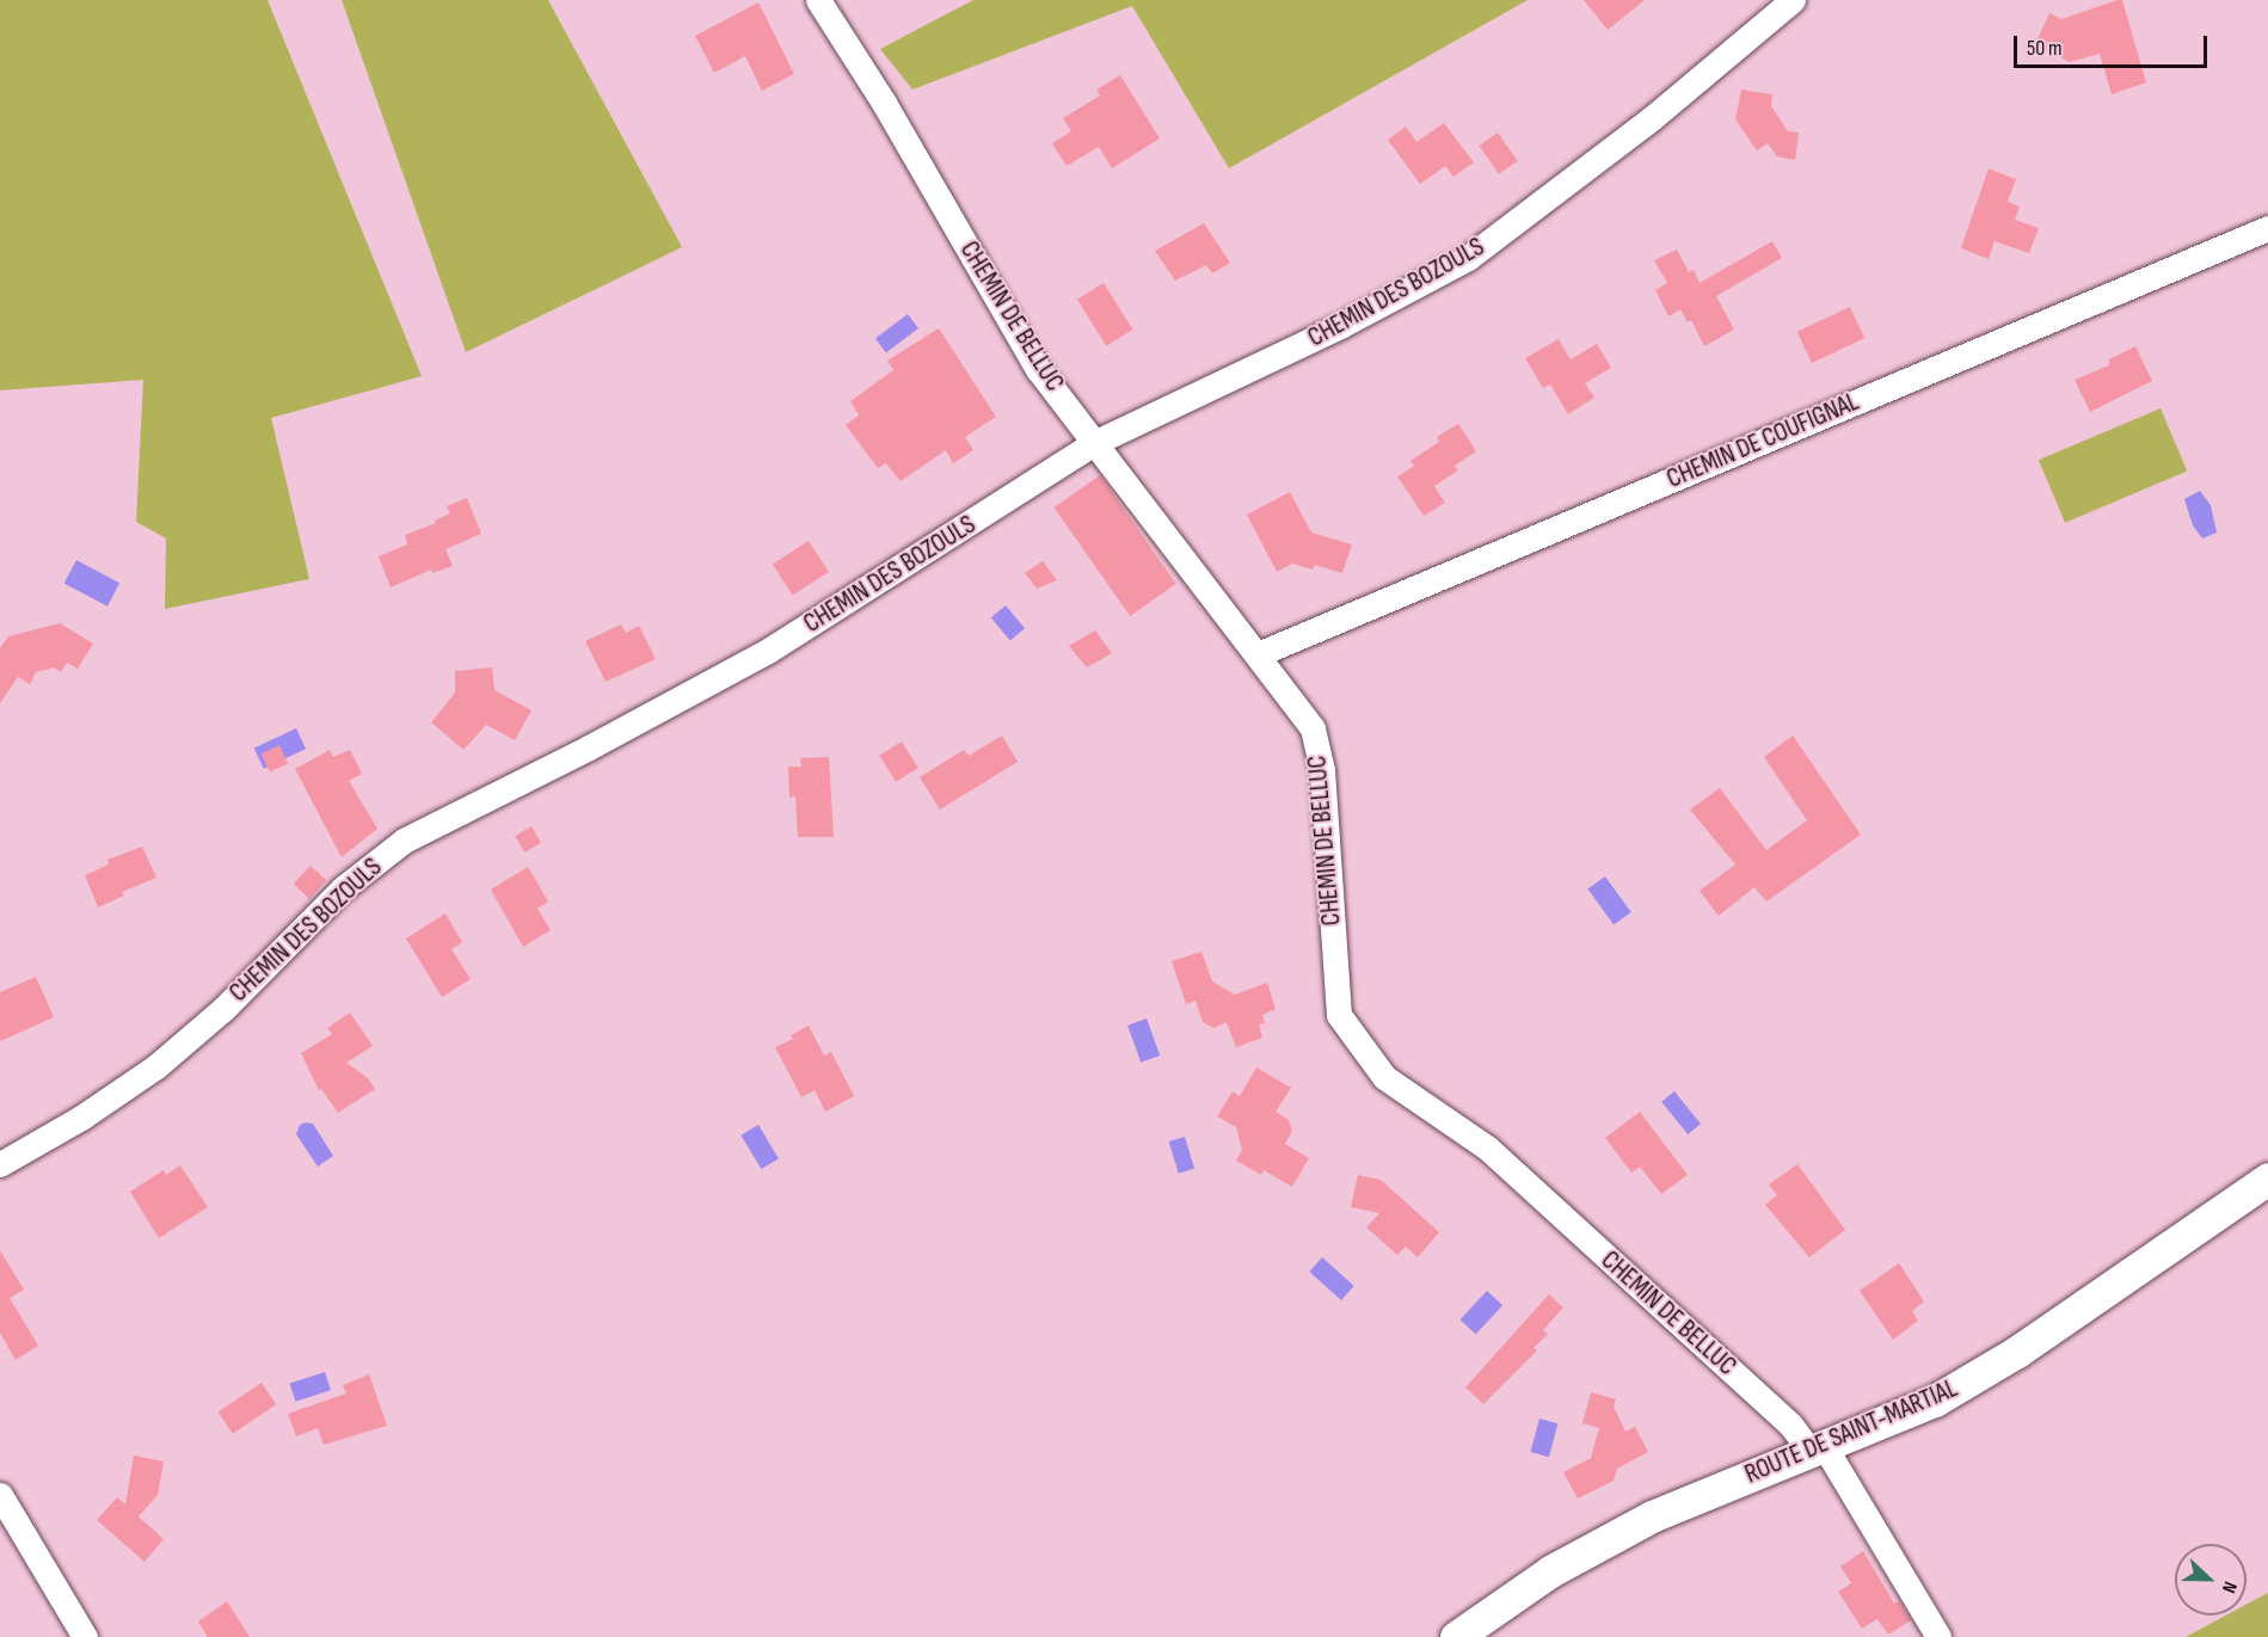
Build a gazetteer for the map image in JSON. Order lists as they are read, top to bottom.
{
  "streets": {
    "main road": ["ROUTE DE SAINT-MARTIAL"],
    "street": ["CHEMIN DES BOZOULS", "CHEMIN DE BELLUC", "CHEMIN DE COUFIGNAL"]
  },
  "crossings": [
    ["CHEMIN DES BOZOULS", "CHEMIN DE BELLUC"],
    ["CHEMIN DE BELLUC", "CHEMIN DE COUFIGNAL"],
    ["CHEMIN DE BELLUC", "ROUTE DE SAINT-MARTIAL"]
  ],
  "scale_bar": "50 m",
  "north": "right"
}
